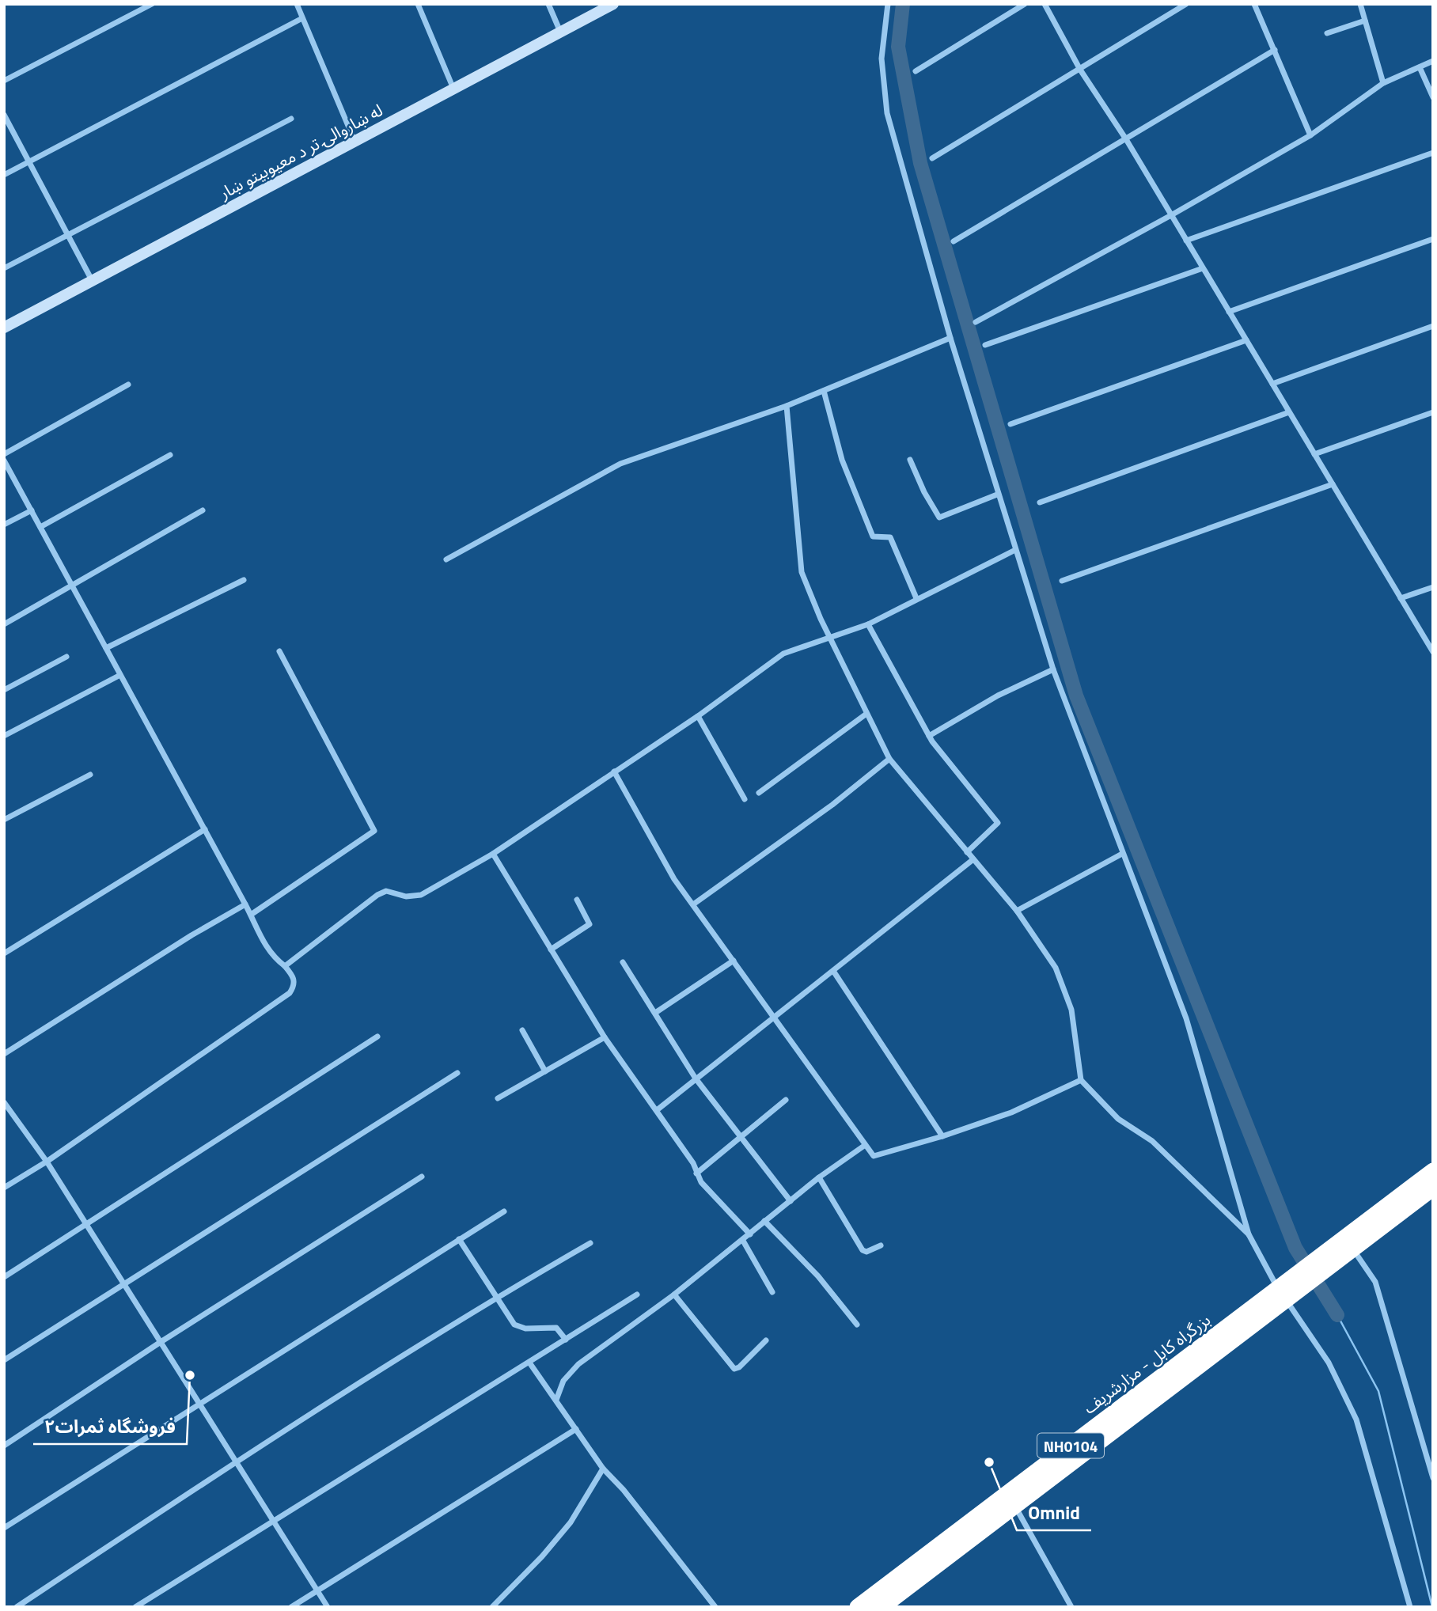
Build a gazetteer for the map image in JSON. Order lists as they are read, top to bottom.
{
  "streets": {
    "highway": ["بزرگراه کابل - مزارشریف", "NH0104"],
    "street": ["له ښاروالۍ تر د معیوبیتو ښار"]
  },
  "places": ["فروشگاه ثمرات٢", "Omnid"]
}
